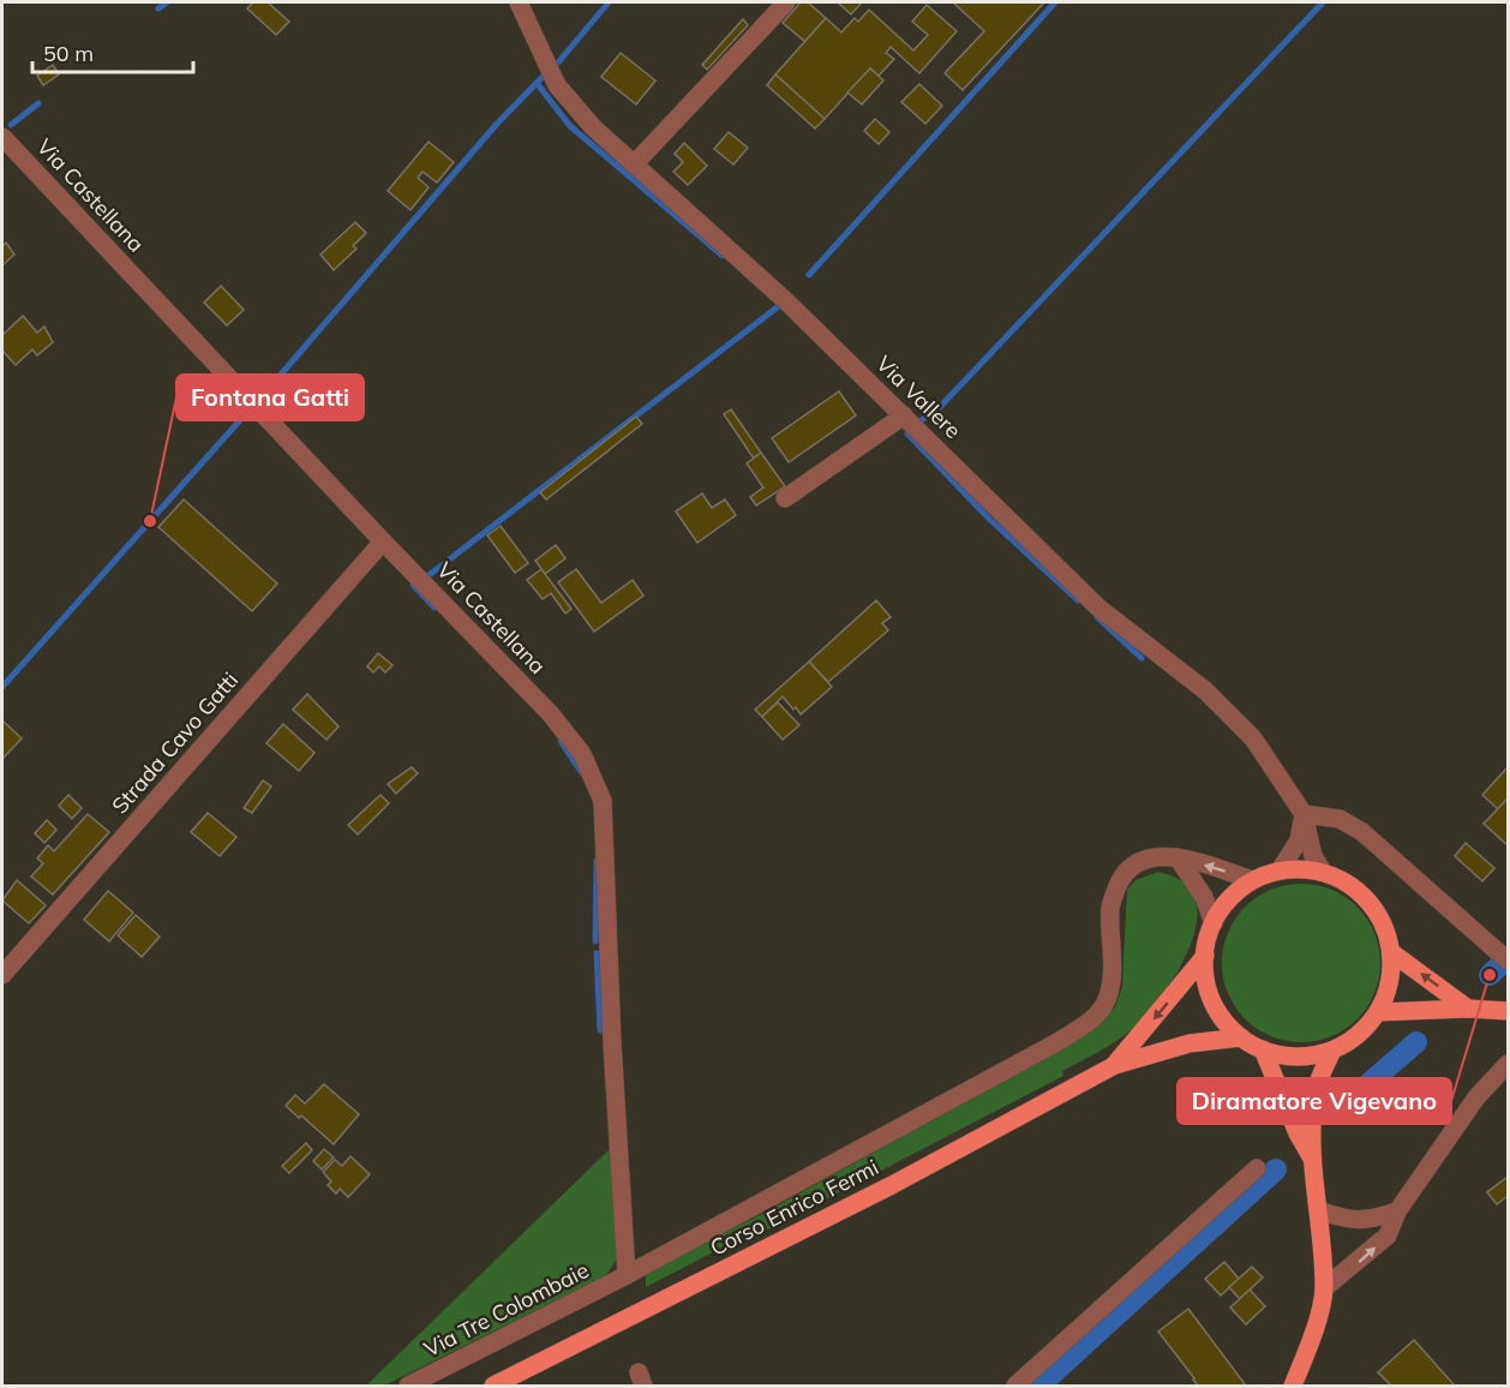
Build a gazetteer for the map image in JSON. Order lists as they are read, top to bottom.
{
  "streets": {
    "main road": ["Corso Enrico Fermi"],
    "street": [
      "Via Castellana",
      "Via Vallere",
      "Strada Cavo Gatti",
      "Via Tre Colombaie"
    ]
  },
  "crossings": [
    ["Via Castellana", "Strada Cavo Gatti"],
    ["Via Castellana", "Via Tre Colombaie"],
    ["Via Vallere", "Corso Enrico Fermi"]
  ],
  "places": ["Fontana Gatti", "Diramatore Vigevano"],
  "scale_bar": "50 m"
}
